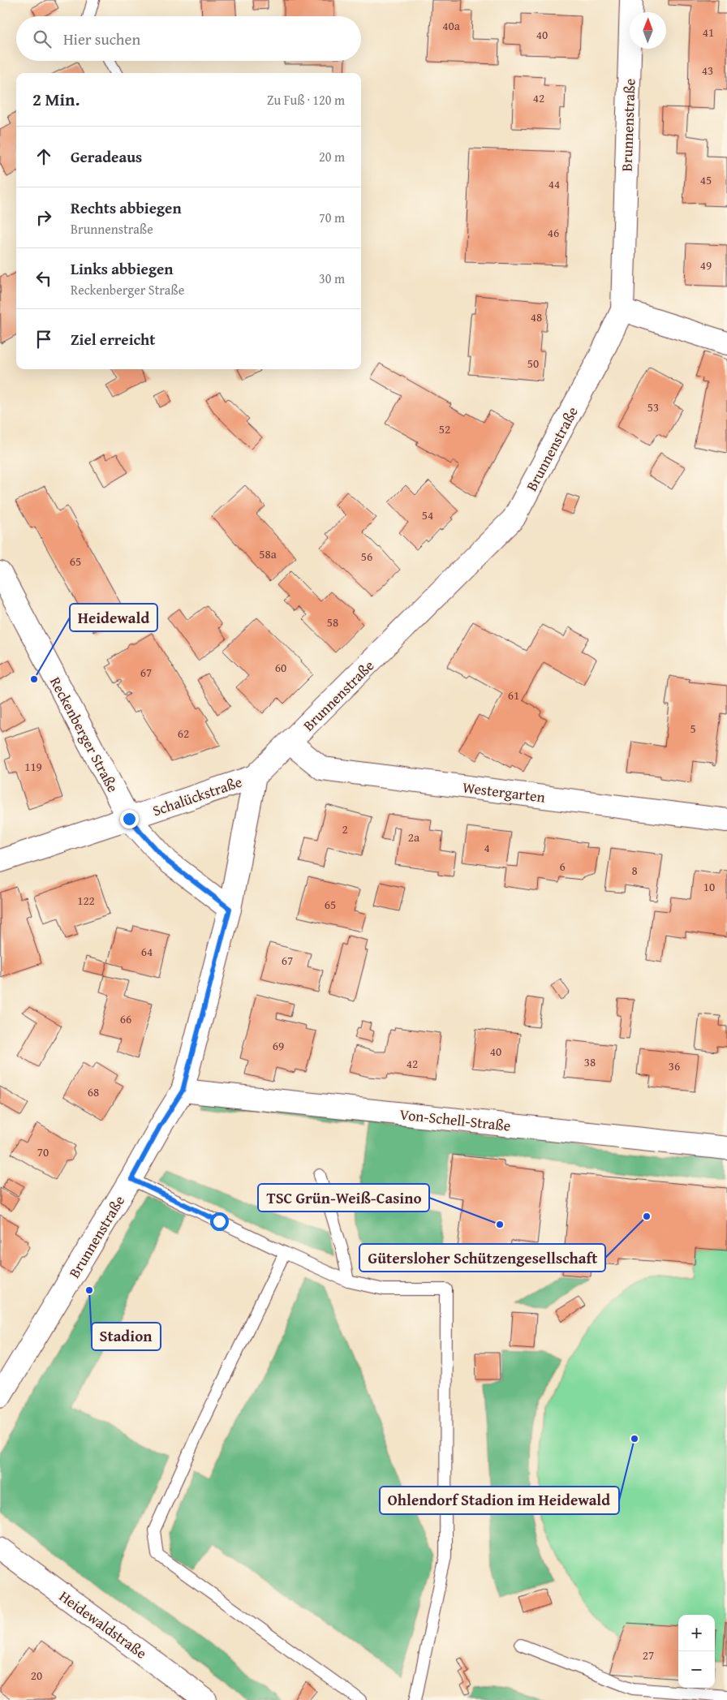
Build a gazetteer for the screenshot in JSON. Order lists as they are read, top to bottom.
{
  "streets": {
    "street": [
      "Brunnenstraße",
      "Reckenberger Straße",
      "Westergarten",
      "Schalückstraße",
      "Von-Schell-Straße",
      "Heidewaldstraße"
    ]
  },
  "crossings": [
    ["Brunnenstraße", "Reckenberger Straße"],
    ["Brunnenstraße", "Westergarten"],
    ["Brunnenstraße", "Schalückstraße"],
    ["Brunnenstraße", "Von-Schell-Straße"],
    ["Reckenberger Straße", "Schalückstraße"]
  ],
  "places": [
    "Heidewald",
    "Gütersloher Schützengesellschaft",
    "TSC Grün-Weiß-Casino",
    "Stadion",
    "Ohlendorf Stadion im Heidewald"
  ],
  "house_numbers": [
    "40a",
    "41",
    "40",
    "43",
    "42",
    "45",
    "44",
    "46",
    "49",
    "48",
    "50",
    "53",
    "52",
    "54",
    "58a",
    "56",
    "65",
    "58",
    "60",
    "67",
    "61",
    "5",
    "62",
    "119",
    "2",
    "2a",
    "4",
    "6",
    "8",
    "10",
    "122",
    "65",
    "64",
    "67",
    "66",
    "69",
    "40",
    "38",
    "42",
    "36",
    "68",
    "70",
    "27",
    "20"
  ],
  "north": "top",
  "page": {
    "search": "Hier suchen",
    "heading": ["2 Min.", "Zu Fuß · 120 m"],
    "list": [
      ["Geradeaus", "20 m"],
      ["Rechts abbiegen", "Brunnenstraße", "70 m"],
      ["Links abbiegen", "Reckenberger Straße", "30 m"],
      "Ziel erreicht"
    ],
    "map_buttons": ["+", "−"]
  }
}
